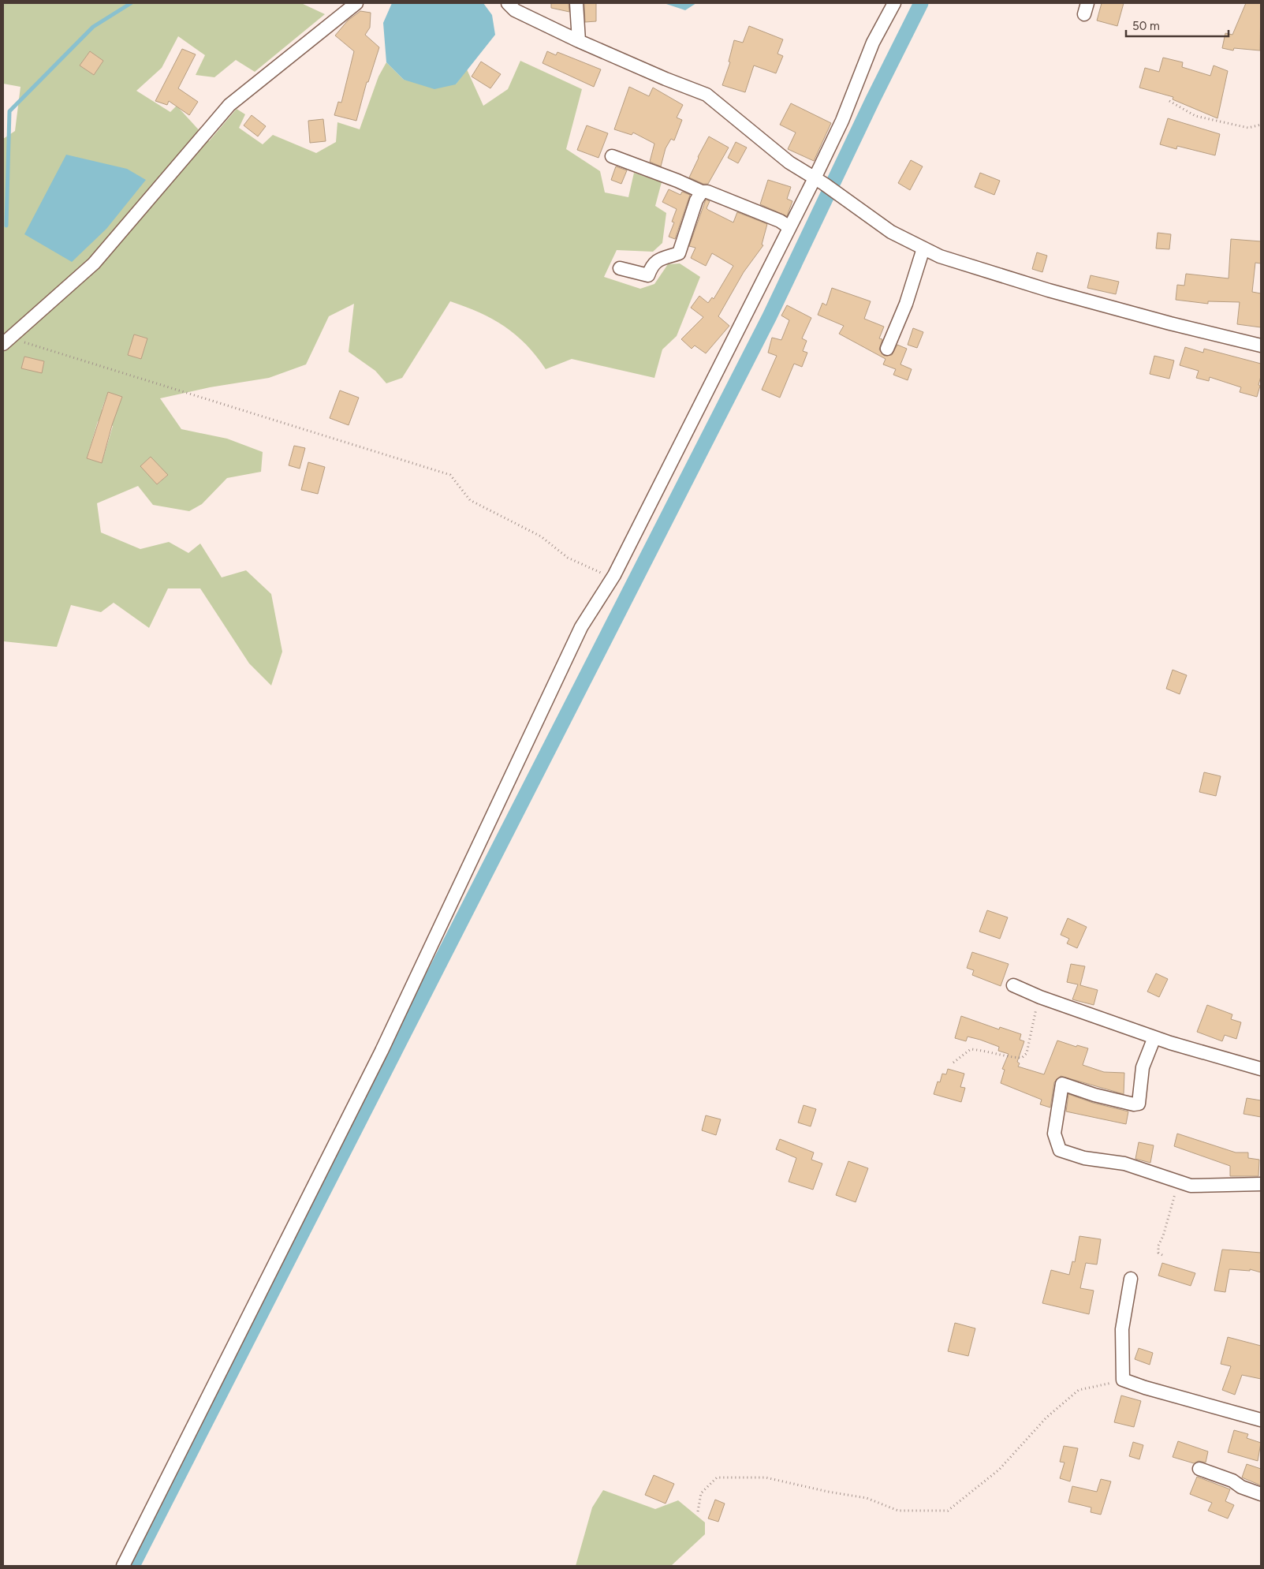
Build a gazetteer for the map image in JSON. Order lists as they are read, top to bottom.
{
  "scale_bar": "50 m"
}
